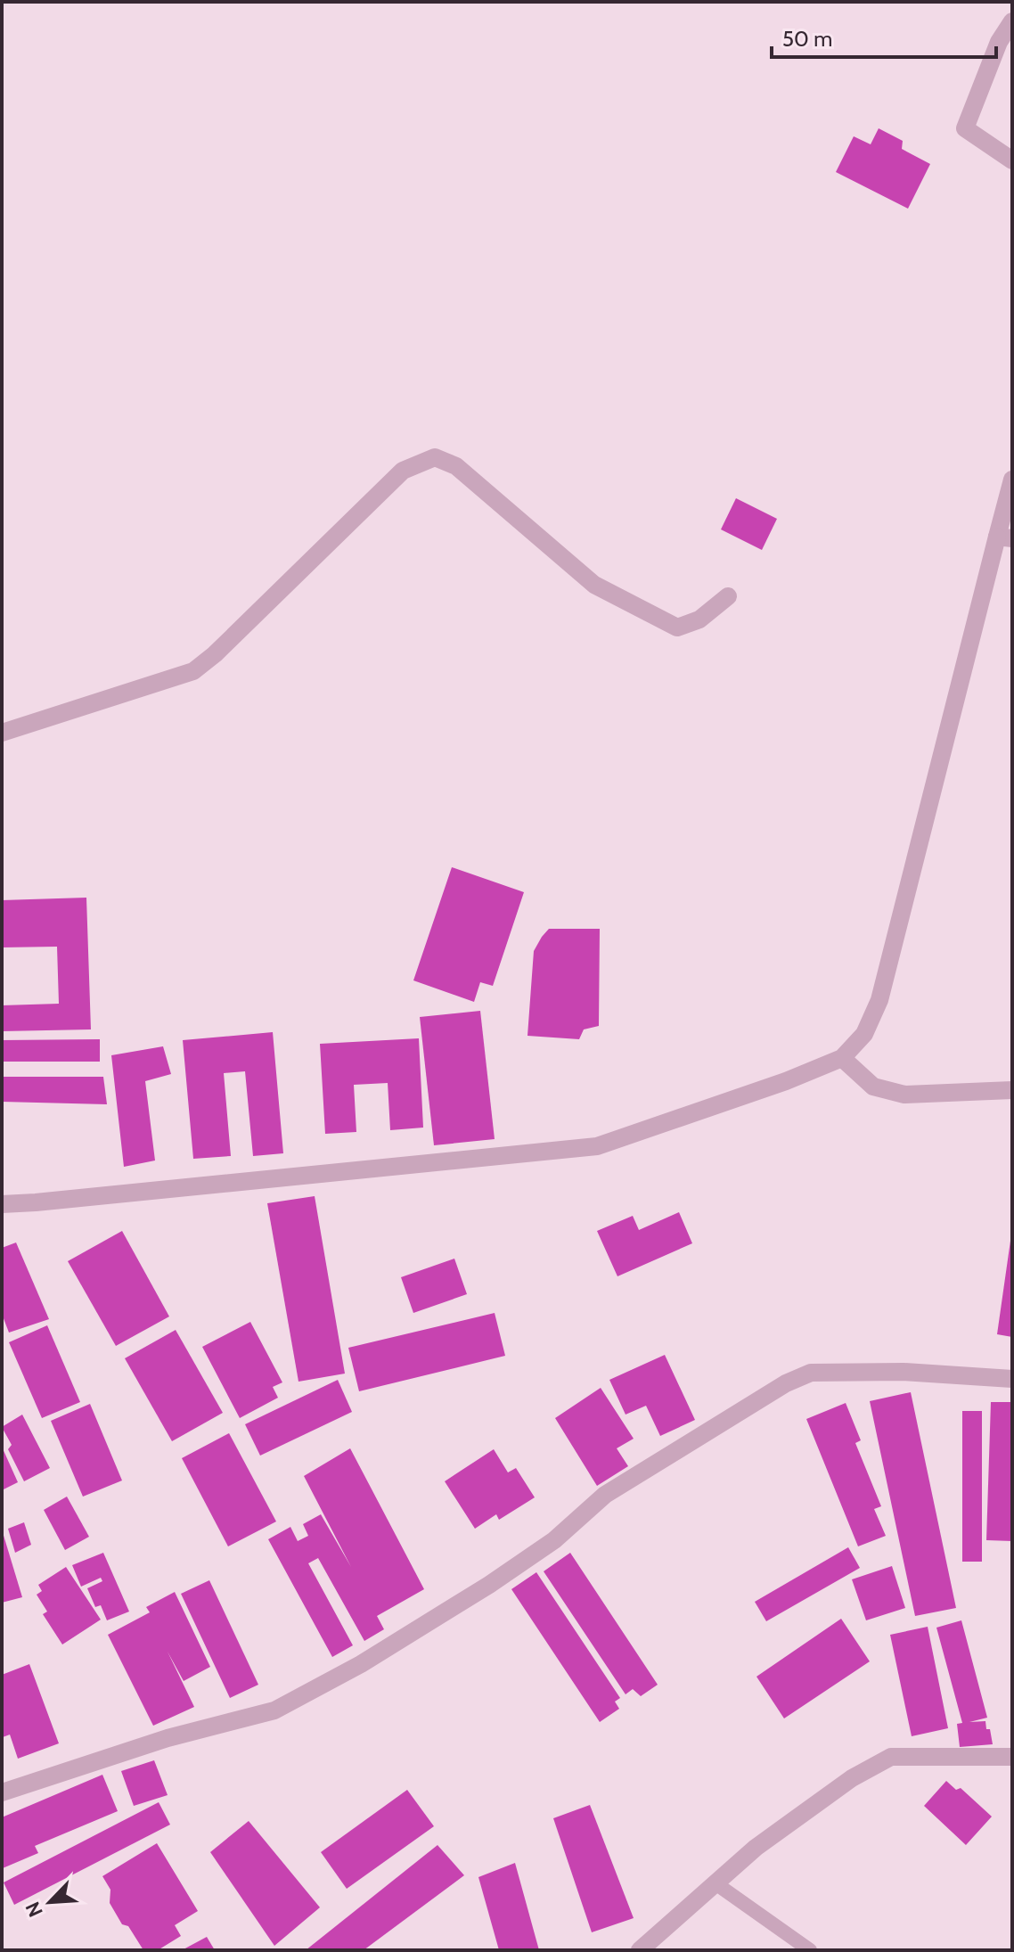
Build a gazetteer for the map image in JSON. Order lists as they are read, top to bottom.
{
  "scale_bar": "50 m",
  "north": "bottom left"
}
